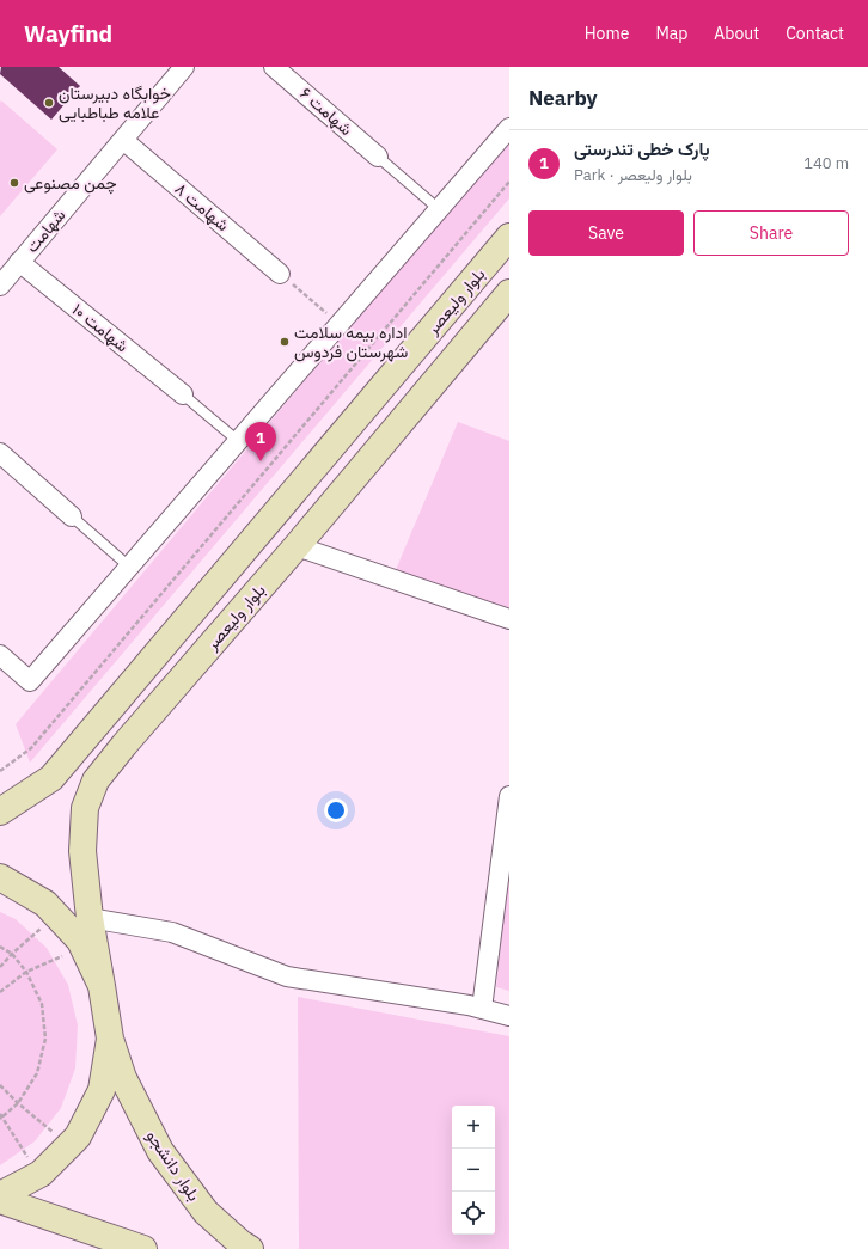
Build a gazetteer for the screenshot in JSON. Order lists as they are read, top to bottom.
{
  "streets": {
    "main road": ["بلوار ولیعصر", "بلوار دانشجو"],
    "street": [
      "شهامت ۶",
      "شهامت ۸",
      "شهامت",
      "شهامت ۱۰"
    ]
  },
  "crossings": [
    ["شهامت ۸", "شهامت"],
    ["شهامت", "شهامت ۱۰"],
    ["بلوار ولیعصر", "بلوار دانشجو"]
  ],
  "places": ["خوابگاه دبیرستان علامه طباطبایی", "چمن مصنوعی", "اداره بیمه سلامت شهرستان فردوس"],
  "page": {
    "header": "Wayfind",
    "nav": [
      "Home",
      "Map",
      "About",
      "Contact"
    ],
    "heading": "Nearby",
    "list": [
      {
        "mark": "1",
        "name": "پارک خطی تندرستی",
        "note": "Park · بلوار ولیعصر",
        "value": "140 m"
      }
    ],
    "buttons": ["Save", "Share"],
    "pins": "1",
    "map_buttons": ["+", "−"]
  }
}
